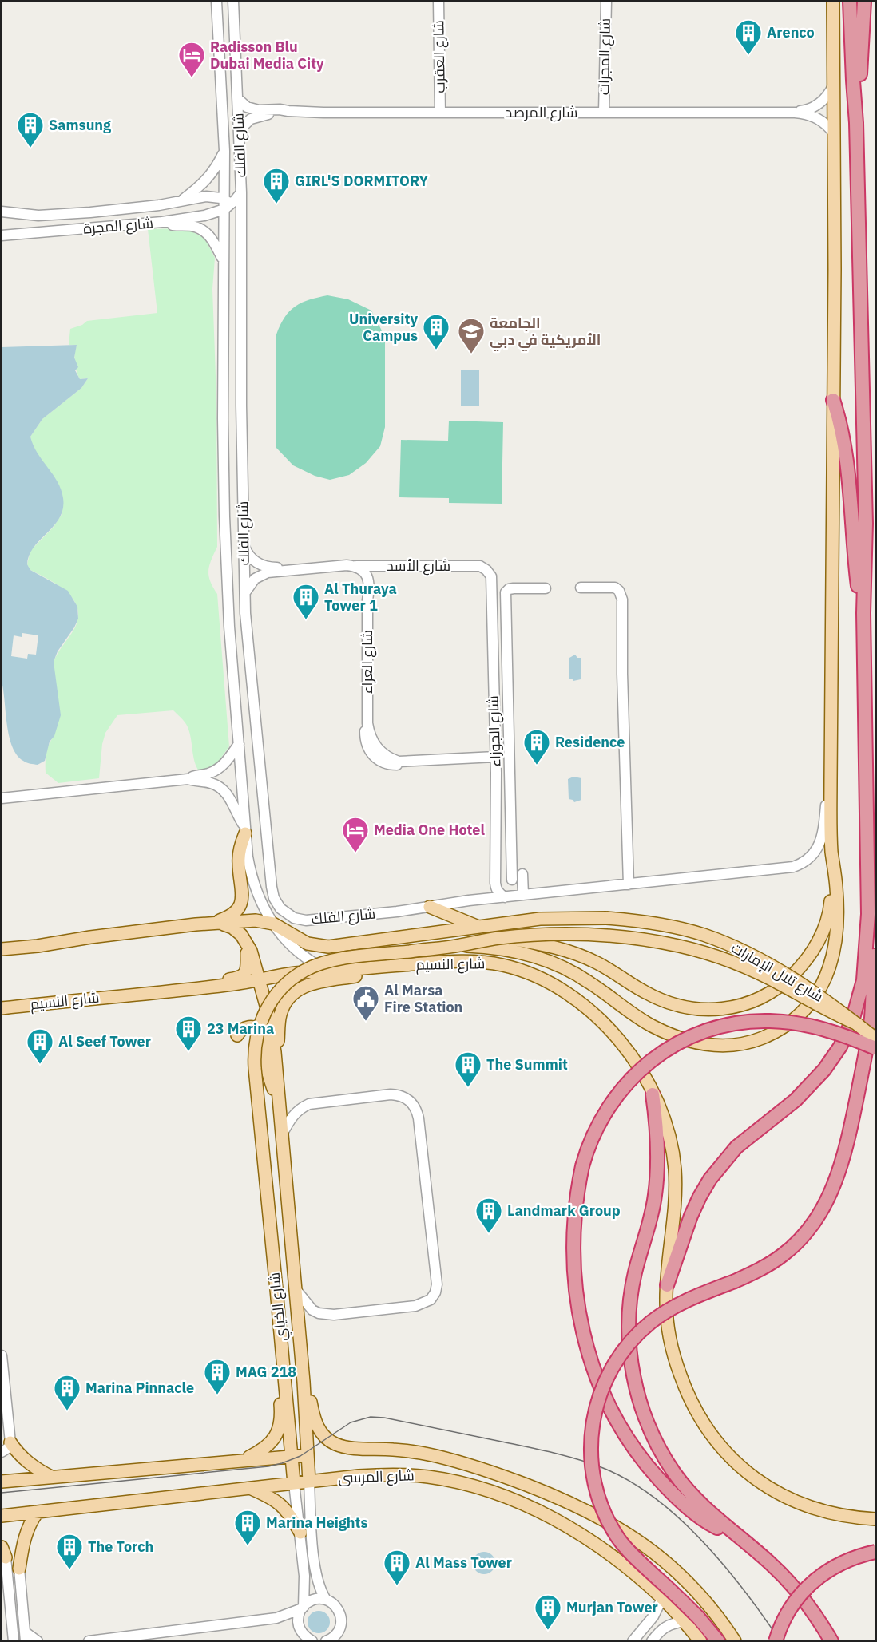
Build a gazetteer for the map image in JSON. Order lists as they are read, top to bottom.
{
  "streets": {
    "main road": [
      "شارع النسيم",
      "شارع تلال الإمارات",
      "شارع الخياي",
      "شارع المرسى"
    ],
    "street": [
      "شارع العقرب",
      "شارع المجرات",
      "شارع المرصد",
      "شارع الفلك",
      "شارع المجرة",
      "شارع الأسد",
      "شارع العراء",
      "شارع الجوزاء"
    ]
  },
  "crossings": [
    ["شارع العقرب", "شارع المرصد"],
    ["شارع المجرات", "شارع المرصد"],
    ["شارع المرصد", "شارع الفلك"],
    ["شارع الفلك", "شارع المجرة"],
    ["شارع الفلك", "شارع الجوزاء"],
    ["شارع الفلك", "شارع النسيم"],
    ["شارع الأسد", "شارع العراء"],
    ["شارع الأسد", "شارع الجوزاء"],
    ["شارع العراء", "شارع الجوزاء"],
    ["شارع النسيم", "شارع تلال الإمارات"],
    ["شارع النسيم", "شارع الخياي"],
    ["شارع الخياي", "شارع المرسى"]
  ],
  "places": {
    "building": [
      "Arenco",
      "Samsung",
      "GIRL'S DORMITORY",
      "University Campus",
      "Al Thuraya Tower 1",
      "Residence",
      "23 Marina",
      "Al Seef Tower",
      "The Summit",
      "Landmark Group",
      "MAG 218",
      "Marina Pinnacle",
      "Marina Heights",
      "The Torch",
      "Al Mass Tower",
      "Murjan Tower"
    ],
    "hotel": ["Radisson Blu Dubai Media City", "Media One Hotel"],
    "school or university": ["الجامعة الأمريكية في دبي"],
    "public building": ["Al Marsa Fire Station"]
  }
}
